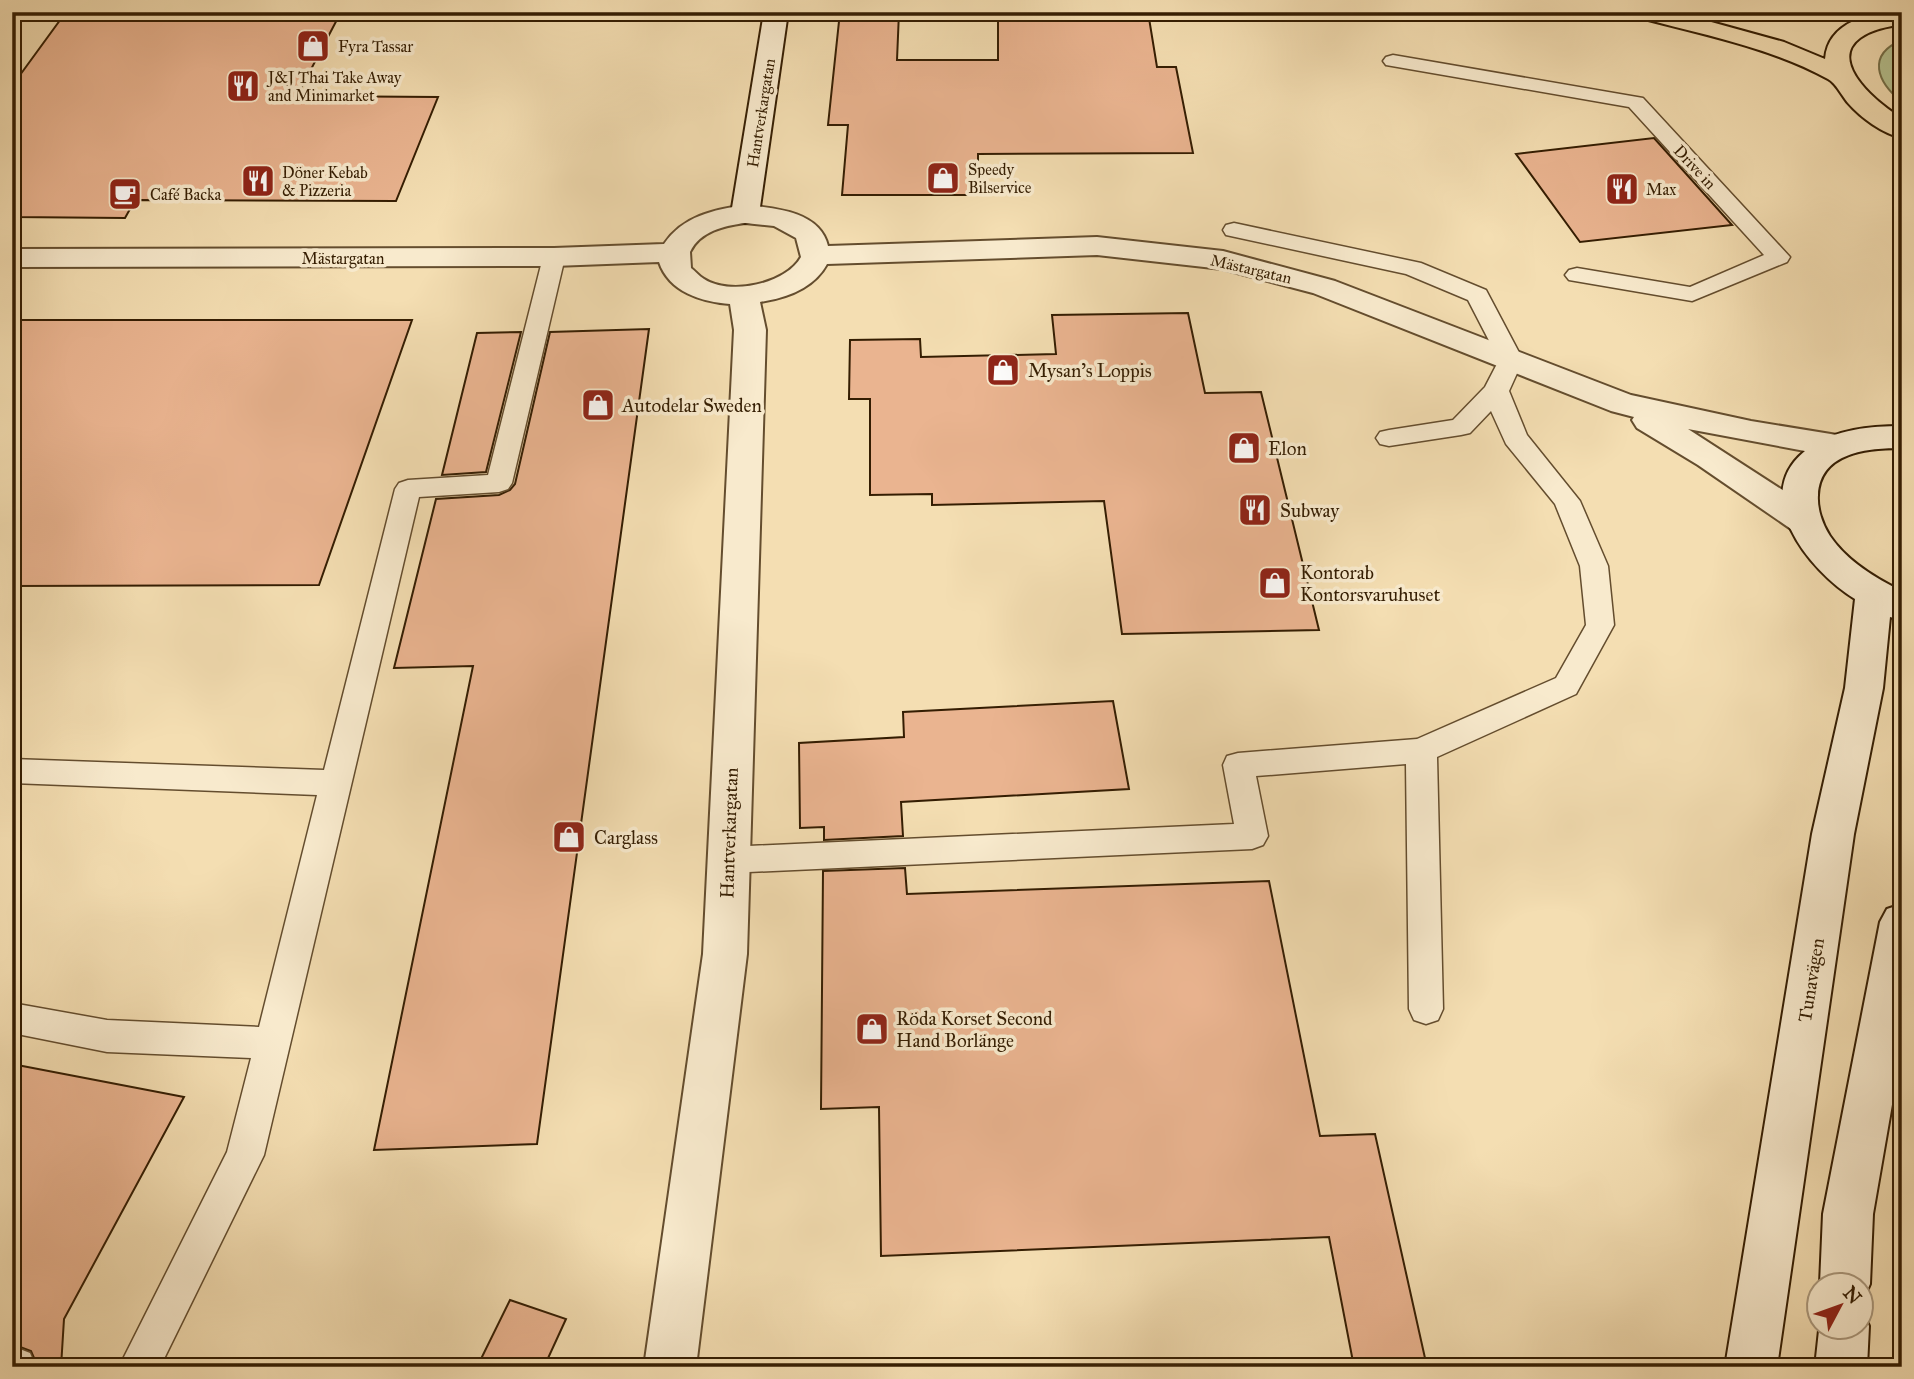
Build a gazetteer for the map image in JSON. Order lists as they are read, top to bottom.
{
  "streets": {
    "street": ["Hantverkargatan", "Mästargatan", "Tunavägen"],
    "lane": ["Drive in"]
  },
  "crossings": [
    ["Hantverkargatan", "Mästargatan"]
  ],
  "places": {
    "shop": [
      "Fyra Tassar",
      "Speedy Bilservice",
      "Mysan's Loppis",
      "Autodelar Sweden",
      "Elon",
      "Kontorab Kontorsvaruhuset",
      "Carglass",
      "Röda Korset Second Hand Borlänge"
    ],
    "restaurant": [
      "J&J Thai Take Away and Minimarket",
      "Döner Kebab & Pizzeria",
      "Max",
      "Subway"
    ],
    "cafe": ["Café Backa"]
  },
  "north": "top right"
}
